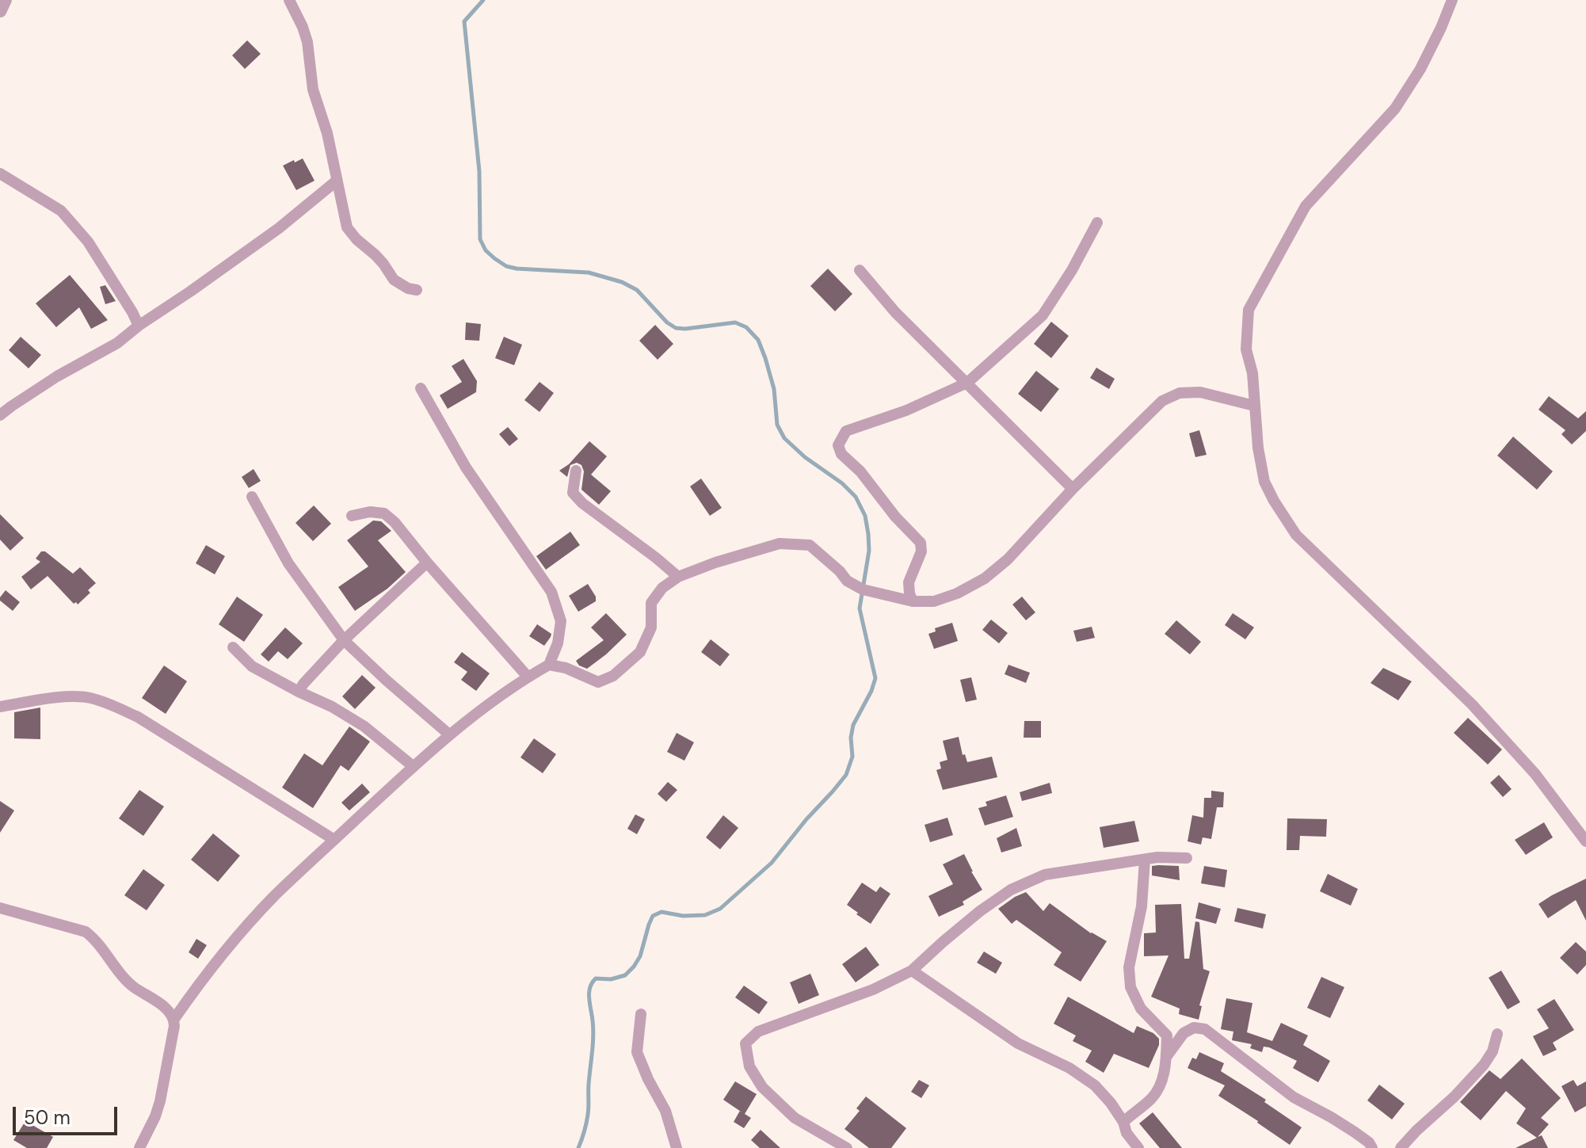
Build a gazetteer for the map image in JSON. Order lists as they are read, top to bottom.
{
  "scale_bar": "50 m"
}
